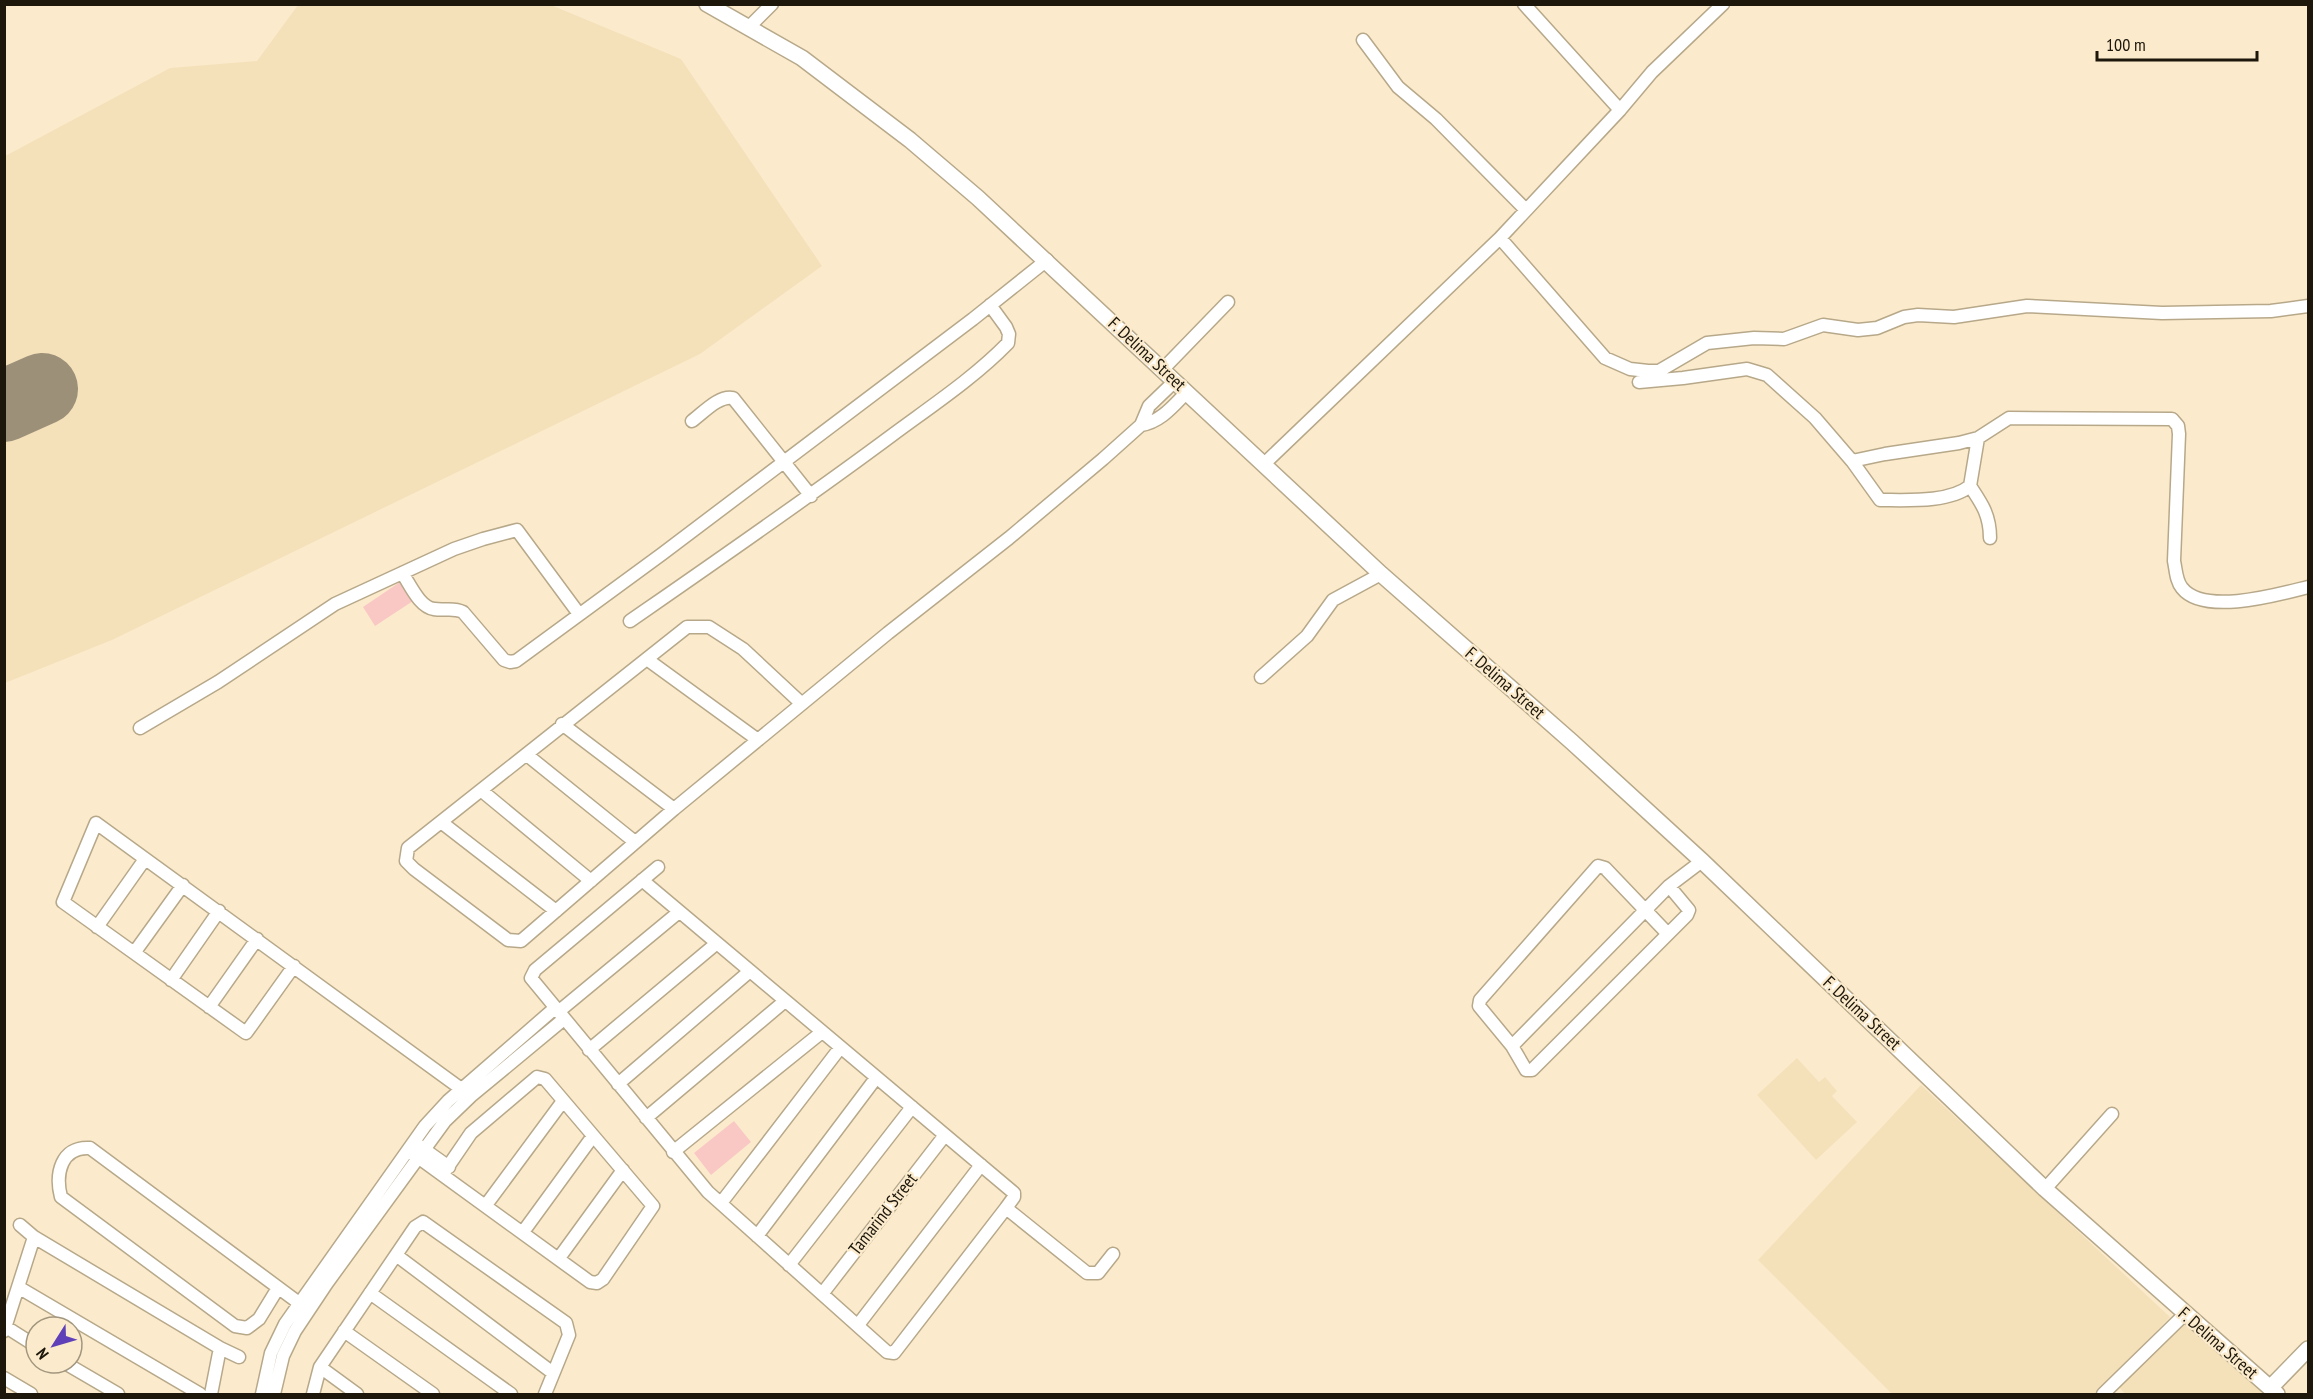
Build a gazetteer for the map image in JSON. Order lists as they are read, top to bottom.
{
  "streets": {
    "street": ["F. Delima Street", "Tamarind Street"]
  },
  "scale_bar": "100 m",
  "north": "bottom left"
}
